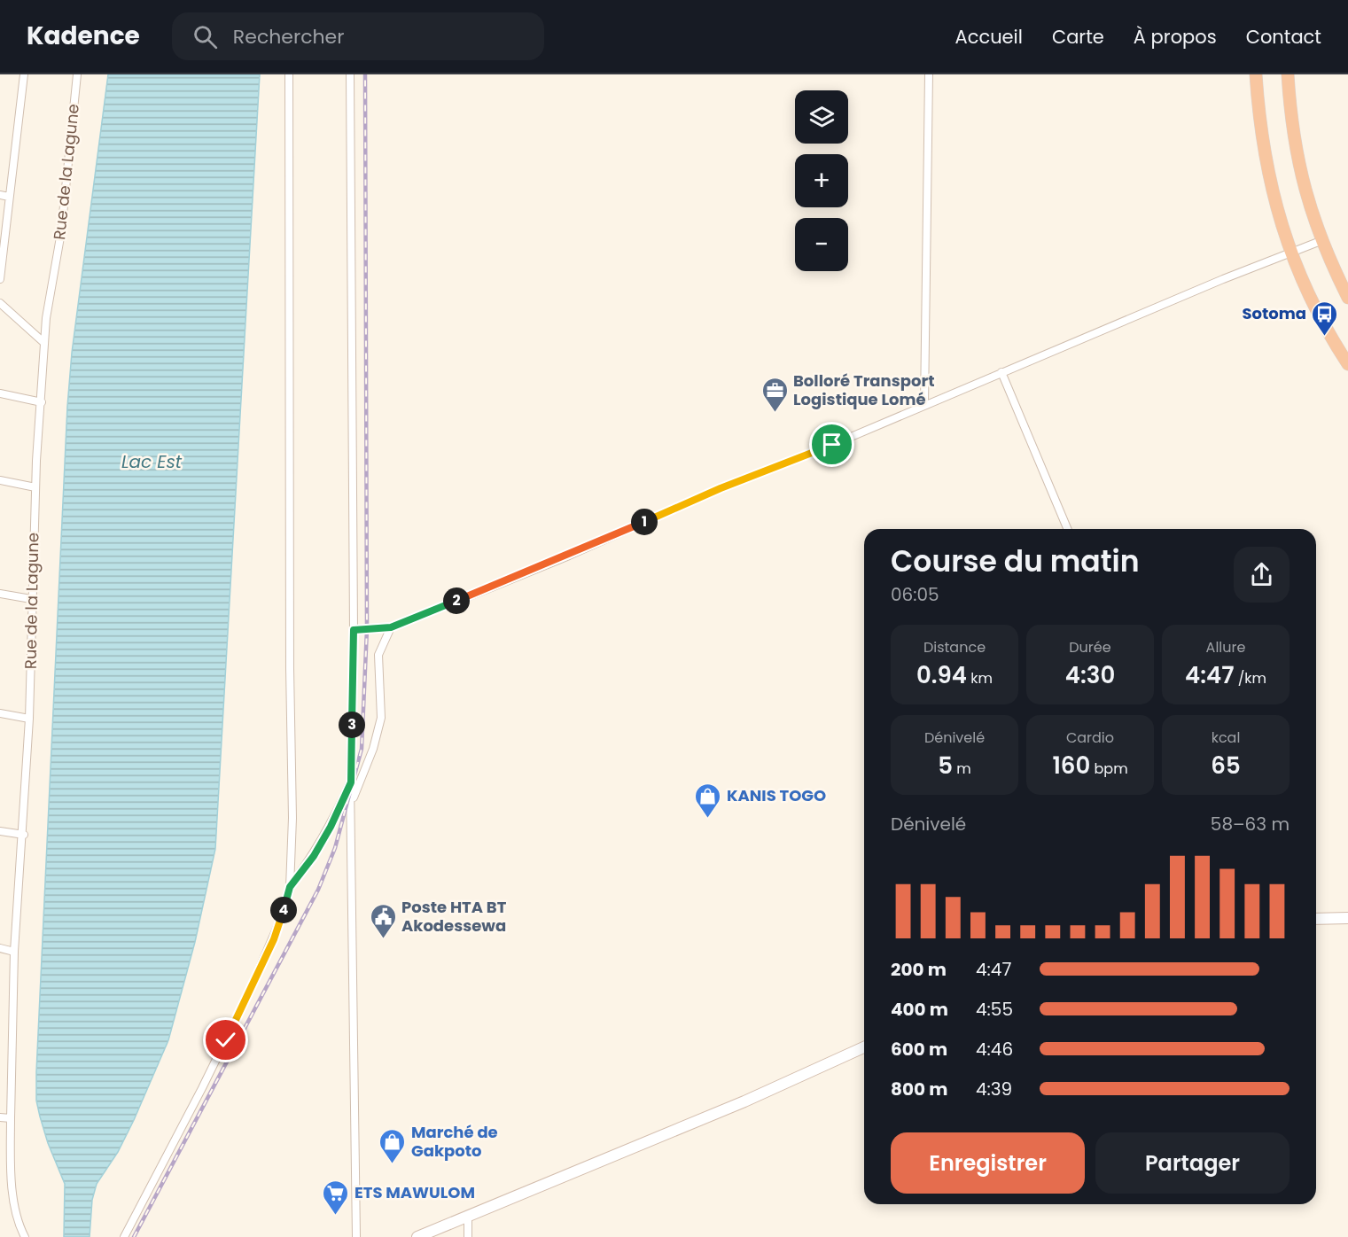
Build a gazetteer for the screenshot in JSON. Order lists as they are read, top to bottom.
{
  "streets": {
    "street": ["Rue de la Lagune"]
  },
  "water": ["Lac Est"],
  "places": {
    "bus stop": ["Sotoma"],
    "office": ["Bolloré Transport Logistique Lomé"],
    "shop": ["KANIS TOGO", "Marché de Gakpoto"],
    "public building": ["Poste HTA BT Akodessewa"],
    "supermarket": ["ETS MAWULOM"]
  },
  "page": {
    "header": "Kadence",
    "search": "Rechercher",
    "nav": [
      "Accueil",
      "Carte",
      "À propos",
      "Contact"
    ],
    "map_buttons": ["+", "−"],
    "pins": [
      "1",
      "2",
      "3",
      "4"
    ],
    "heading": ["Course du matin", "06:05"],
    "stats": [
      ["Distance", "0.94 km"],
      ["Durée", "4:30"],
      ["Allure", "4:47 /km"],
      ["Dénivelé", "5 m"],
      ["Cardio", "160 bpm"],
      ["kcal", "65"]
    ],
    "chart": ["Dénivelé", "58–63 m"],
    "list": [
      {
        "name": "200 m",
        "note": "4:47"
      },
      {
        "name": "400 m",
        "note": "4:55"
      },
      {
        "name": "600 m",
        "note": "4:46"
      },
      {
        "name": "800 m",
        "note": "4:39"
      }
    ],
    "buttons": ["Enregistrer", "Partager"]
  }
}
